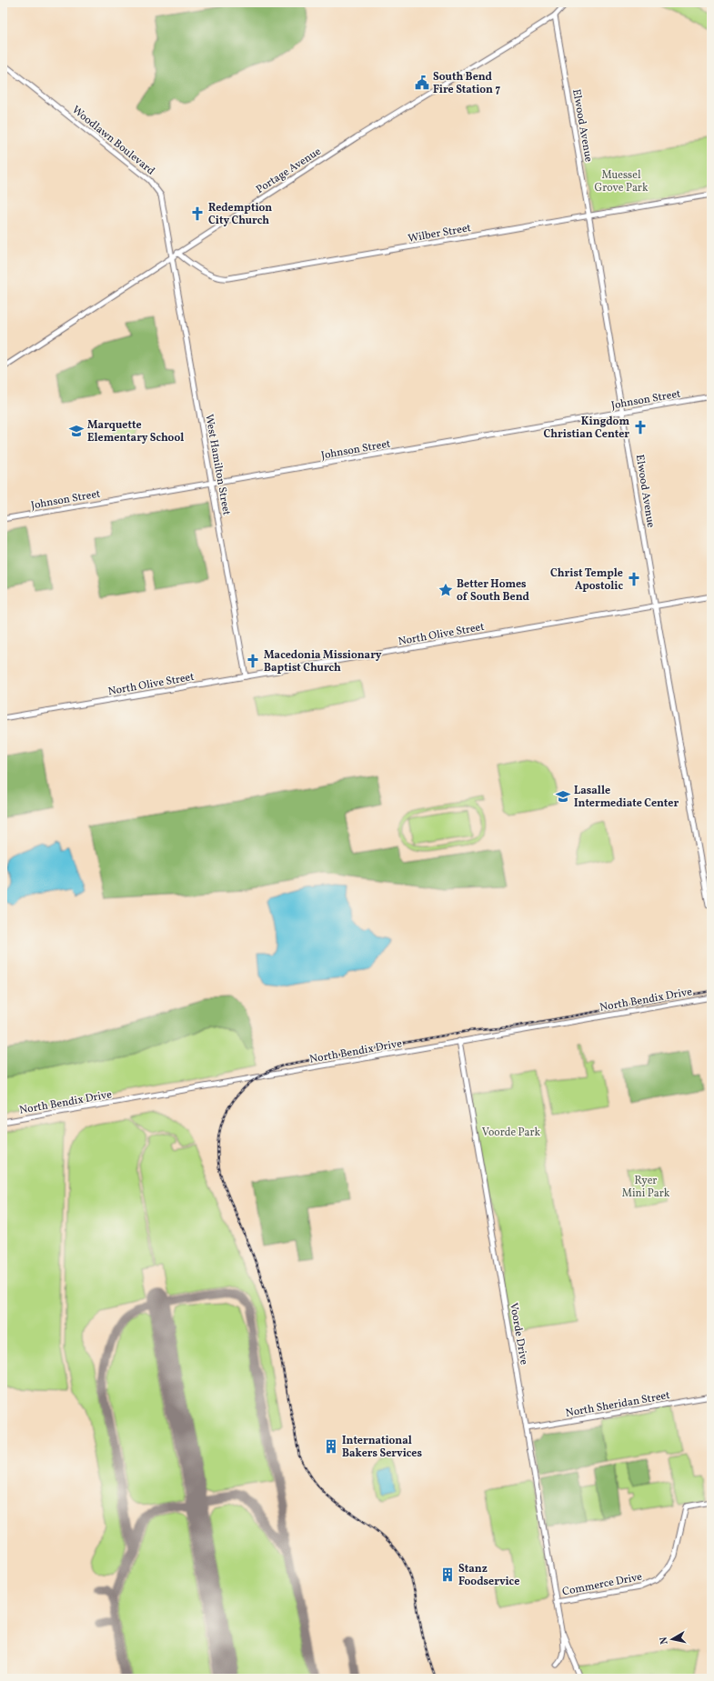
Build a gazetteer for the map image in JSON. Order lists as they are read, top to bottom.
{
  "streets": {
    "street": [
      "Elwood Avenue",
      "Woodlawn Boulevard",
      "Portage Avenue",
      "Wilber Street",
      "Johnson Street",
      "West Hamilton Street",
      "North Olive Street",
      "North Bendix Drive",
      "Voorde Drive",
      "North Sheridan Street",
      "Commerce Drive"
    ]
  },
  "crossings": [
    ["Elwood Avenue", "Portage Avenue"],
    ["Elwood Avenue", "Wilber Street"],
    ["Elwood Avenue", "Johnson Street"],
    ["Elwood Avenue", "North Olive Street"],
    ["Woodlawn Boulevard", "Portage Avenue"],
    ["Woodlawn Boulevard", "West Hamilton Street"],
    ["Portage Avenue", "Wilber Street"],
    ["Portage Avenue", "West Hamilton Street"],
    ["Johnson Street", "West Hamilton Street"],
    ["West Hamilton Street", "North Olive Street"],
    ["North Bendix Drive", "Voorde Drive"],
    ["Voorde Drive", "North Sheridan Street"],
    ["Voorde Drive", "Commerce Drive"]
  ],
  "parks": ["Muessel Grove Park", "Voorde Park", "Ryer Mini Park"],
  "places": {
    "public building": ["South Bend Fire Station 7"],
    "church": [
      "Redemption City Church",
      "Kingdom Christian Center",
      "Christ Temple Apostolic",
      "Macedonia Missionary Baptist Church"
    ],
    "school or university": ["Marquette Elementary School", "Lasalle Intermediate Center"],
    "place": ["Better Homes of South Bend"],
    "building": ["International Bakers Services", "Stanz Foodservice"]
  },
  "north": "left"
}
